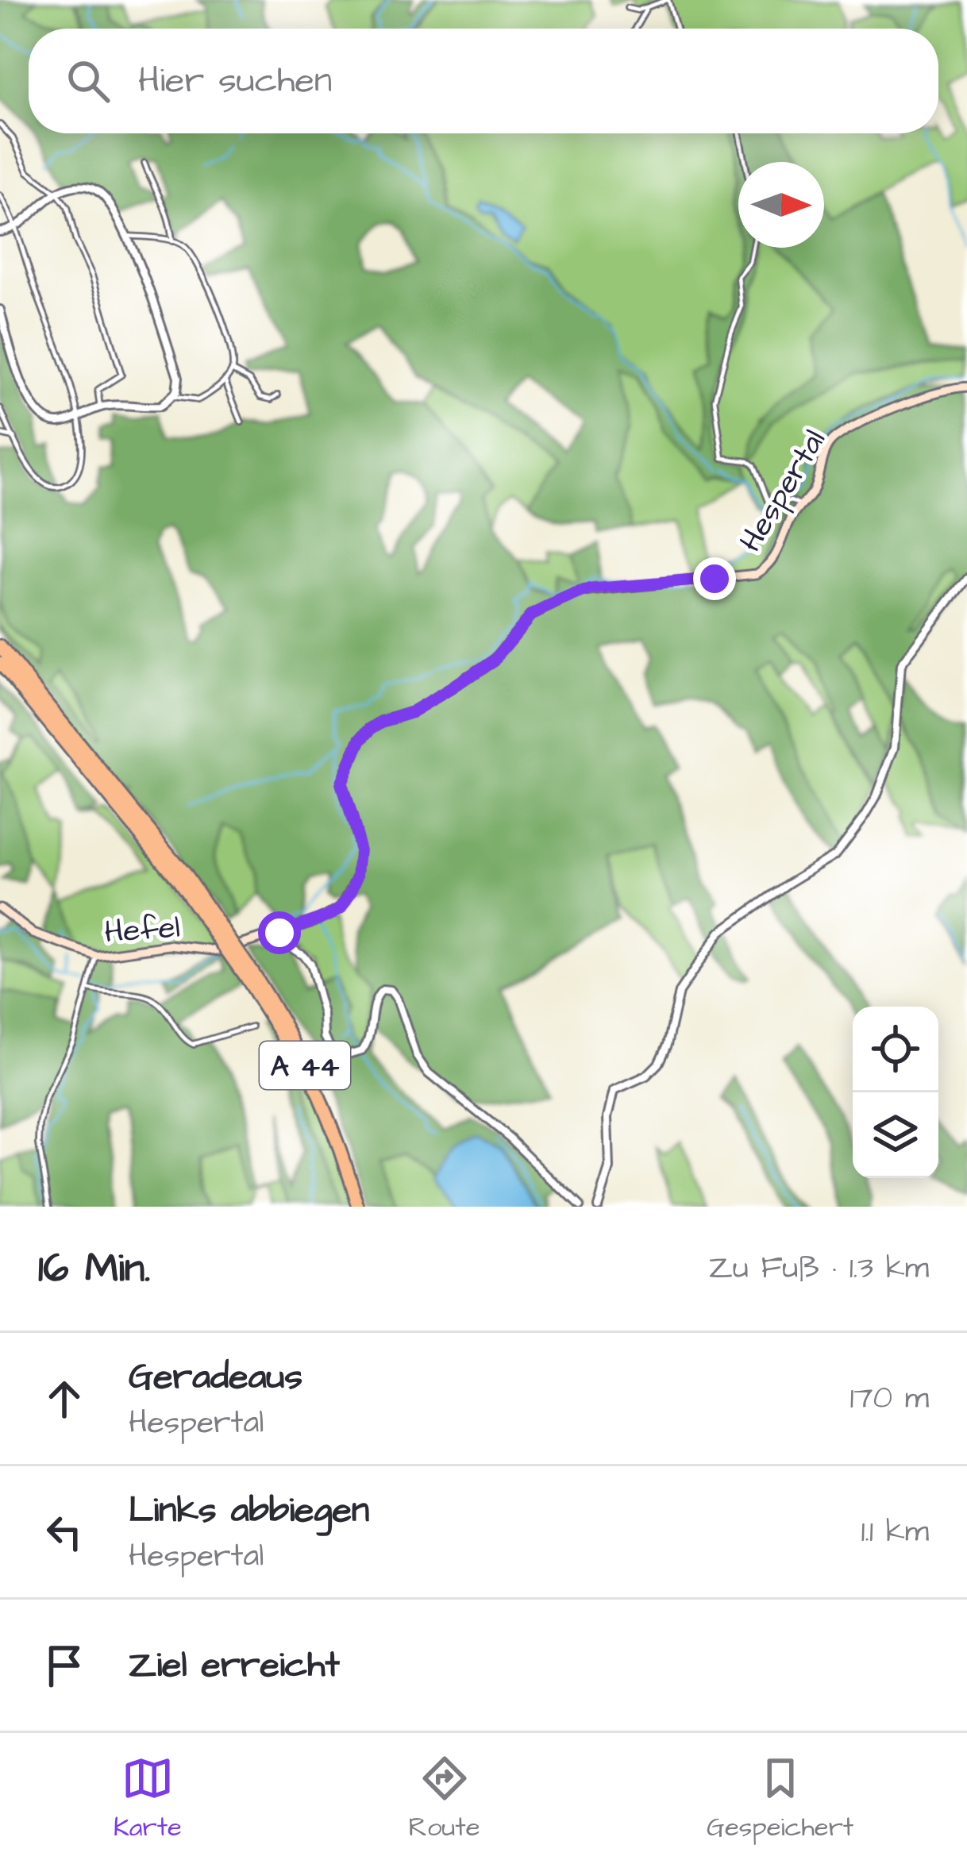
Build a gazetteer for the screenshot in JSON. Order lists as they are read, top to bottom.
{
  "streets": {
    "highway": ["A 44"],
    "main road": ["Hespertal", "Hefel"]
  },
  "crossings": [
    ["Hespertal", "Hefel"]
  ],
  "north": "right",
  "page": {
    "search": "Hier suchen",
    "heading": ["16 Min.", "Zu Fuß · 1.3 km"],
    "list": [
      ["Geradeaus", "Hespertal", "170 m"],
      ["Links abbiegen", "Hespertal", "1.1 km"],
      "Ziel erreicht"
    ],
    "nav": ["Karte", "Route", "Gespeichert"]
  }
}
